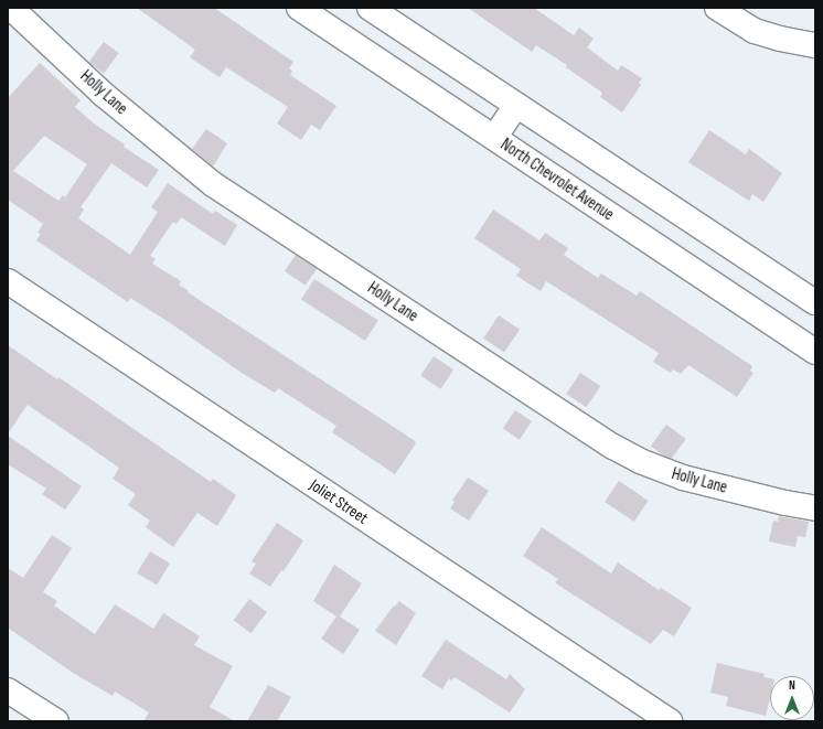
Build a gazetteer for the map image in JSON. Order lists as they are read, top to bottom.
{
  "streets": {
    "street": ["Holly Lane", "North Chevrolet Avenue", "Joliet Street"]
  },
  "north": "top"
}
